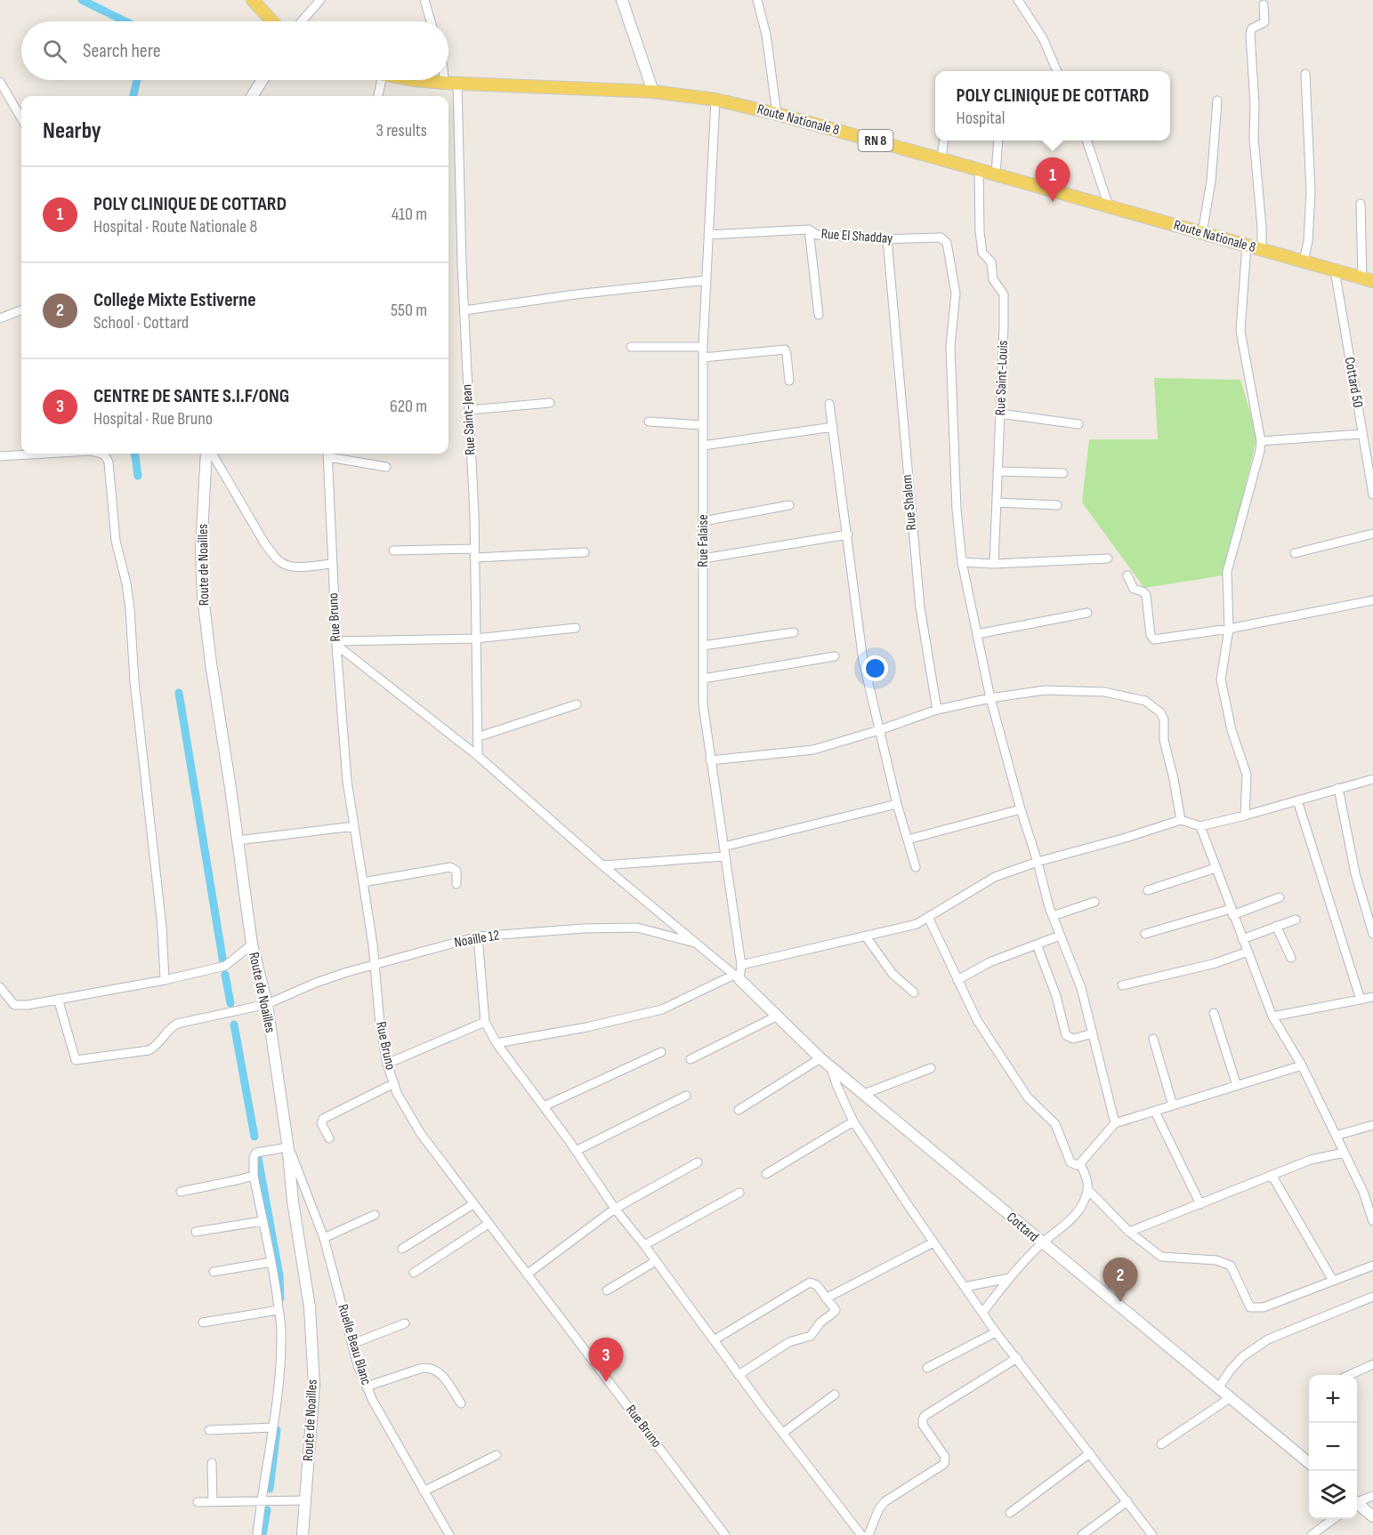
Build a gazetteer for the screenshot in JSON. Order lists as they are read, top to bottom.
{
  "streets": {
    "main road": ["Route Nationale 8", "RN 8"],
    "street": [
      "Rue El Shadday",
      "Rue Saint-Louis",
      "Cottard 50",
      "Rue Saint-Jean",
      "Rue Shalom",
      "Rue Falaise",
      "Route de Noailles",
      "Rue Bruno",
      "Noaille 12",
      "Cottard",
      "Ruelle Beau Blanc"
    ]
  },
  "crossings": [
    ["Route Nationale 8", "Rue Saint-Louis"],
    ["Route Nationale 8", "Cottard 50"],
    ["Route Nationale 8", "Rue Saint-Jean"],
    ["Route Nationale 8", "Rue Falaise"],
    ["Rue El Shadday", "Rue Shalom"],
    ["Rue El Shadday", "Rue Falaise"],
    ["Rue Falaise", "Cottard"],
    ["Route de Noailles", "Noaille 12"],
    ["Route de Noailles", "Ruelle Beau Blanc"],
    ["Rue Bruno", "Noaille 12"]
  ],
  "page": {
    "search": "Search here",
    "popup": ["POLY CLINIQUE DE COTTARD", "Hospital"],
    "heading": ["Nearby", "3 results"],
    "pins": ["1", "2", "3"],
    "list": [
      {
        "mark": "1",
        "name": "POLY CLINIQUE DE COTTARD",
        "note": "Hospital · Route Nationale 8",
        "value": "410 m"
      },
      {
        "mark": "2",
        "name": "College Mixte Estiverne",
        "note": "School · Cottard",
        "value": "550 m"
      },
      {
        "mark": "3",
        "name": "CENTRE DE SANTE S.I.F/ONG",
        "note": "Hospital · Rue Bruno",
        "value": "620 m"
      }
    ],
    "map_buttons": ["+", "−"]
  }
}
